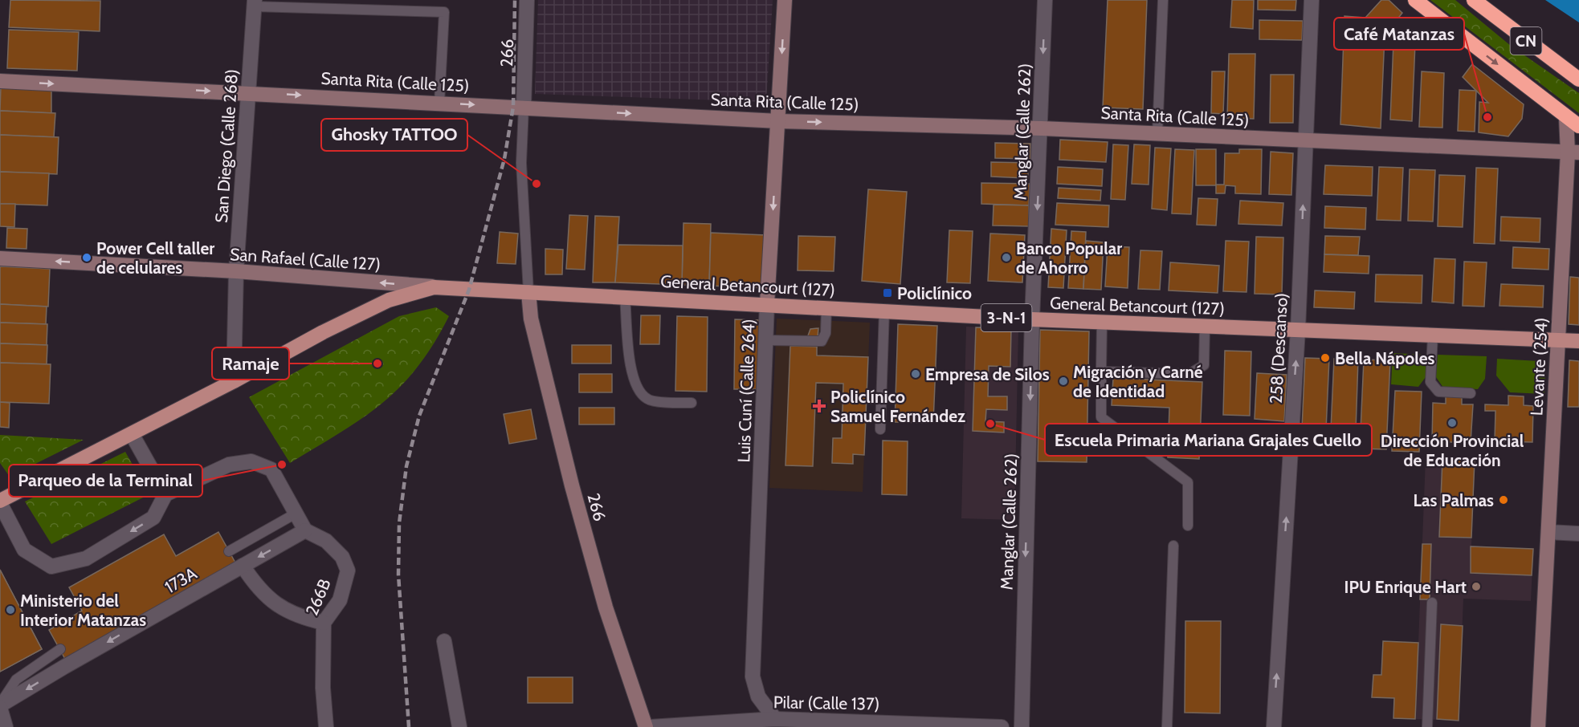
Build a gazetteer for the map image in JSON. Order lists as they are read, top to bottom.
{
  "streets": {
    "highway": ["CN"],
    "main road": ["General Betancourt (127)", "3-N-1"],
    "street": [
      "266",
      "Santa Rita (Calle 125)",
      "Manglar (Calle 262)",
      "San Diego (Calle 268)",
      "San Rafael (Calle 127)",
      "258 (Descanso)",
      "Levante (254)",
      "Luis Cuní (Calle 264)",
      "173A",
      "266B",
      "Pilar (Calle 137)"
    ]
  },
  "crossings": [
    ["CN", "Levante (254)"],
    ["266", "Santa Rita (Calle 125)"],
    ["266", "General Betancourt (127)"],
    ["Santa Rita (Calle 125)", "Manglar (Calle 262)"],
    ["Santa Rita (Calle 125)", "San Diego (Calle 268)"],
    ["Santa Rita (Calle 125)", "258 (Descanso)"],
    ["Santa Rita (Calle 125)", "Levante (254)"],
    ["Santa Rita (Calle 125)", "Luis Cuní (Calle 264)"],
    ["Manglar (Calle 262)", "General Betancourt (127)"],
    ["San Diego (Calle 268)", "San Rafael (Calle 127)"],
    ["San Diego (Calle 268)", "3-N-1"],
    ["San Rafael (Calle 127)", "General Betancourt (127)"],
    ["San Rafael (Calle 127)", "3-N-1"],
    ["General Betancourt (127)", "3-N-1"],
    ["General Betancourt (127)", "258 (Descanso)"],
    ["General Betancourt (127)", "Levante (254)"],
    ["General Betancourt (127)", "Luis Cuní (Calle 264)"],
    ["Luis Cuní (Calle 264)", "Pilar (Calle 137)"],
    ["173A", "266B"]
  ],
  "one_way": [
    "Santa Rita (Calle 125)",
    "Manglar (Calle 262)",
    "San Rafael (Calle 127)",
    "258 (Descanso)",
    "Luis Cuní (Calle 264)",
    "173A"
  ],
  "places": {
    "other": [
      "Café Matanzas",
      "Ghosky TATTOO",
      "Power Cell taller de celulares",
      "Banco Popular de Ahorro",
      "Bella Nápoles",
      "Ramaje",
      "Empresa de Silos",
      "Migración y Carné de Identidad",
      "Dirección Provincial de Educación",
      "Escuela Primaria Mariana Grajales Cuello",
      "Parqueo de la Terminal",
      "Las Palmas",
      "IPU Enrique Hart",
      "Ministerio del Interior Matanzas"
    ],
    "transit": ["Policlínico"],
    "health": ["Policlínico Samuel Fernández"]
  }
}
